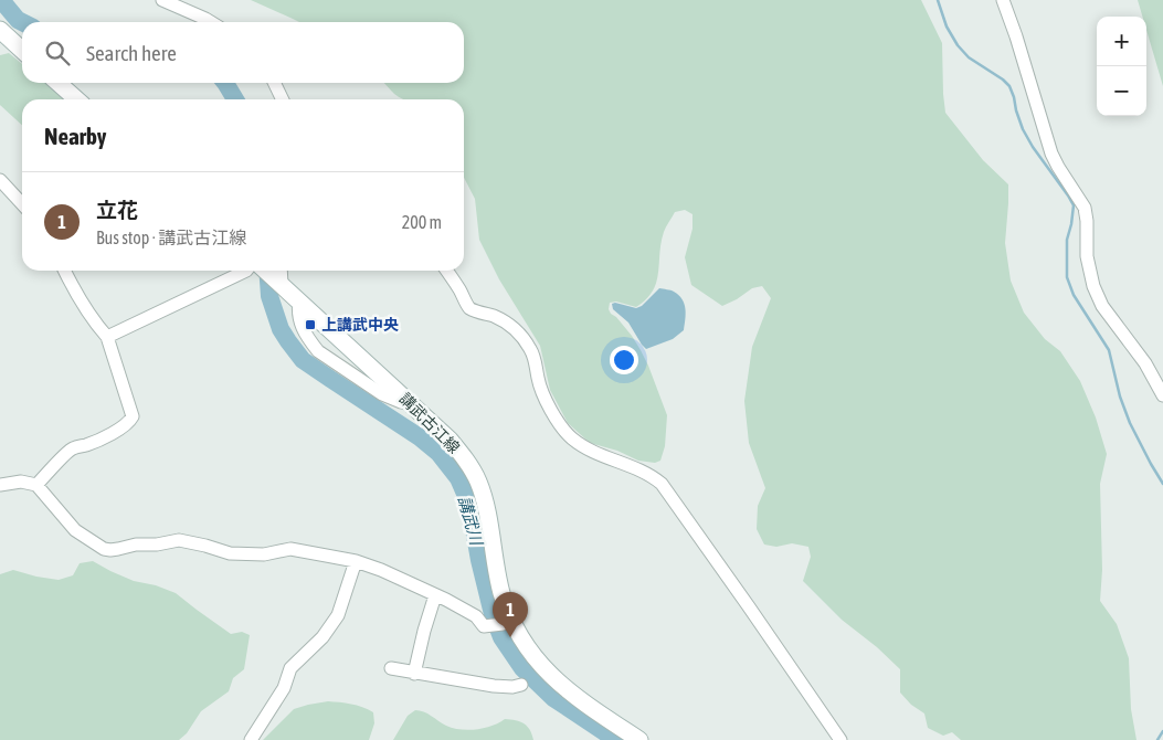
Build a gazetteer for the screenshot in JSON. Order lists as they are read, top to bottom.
{
  "streets": {
    "main road": ["講武古江線"]
  },
  "water": ["講武川"],
  "places": {
    "transit": ["上講武中央"]
  },
  "page": {
    "map_buttons": ["+", "−"],
    "search": "Search here",
    "heading": "Nearby",
    "list": [
      {
        "mark": "1",
        "name": "立花",
        "note": "Bus stop · 講武古江線",
        "value": "200 m"
      }
    ],
    "pins": "1"
  }
}
